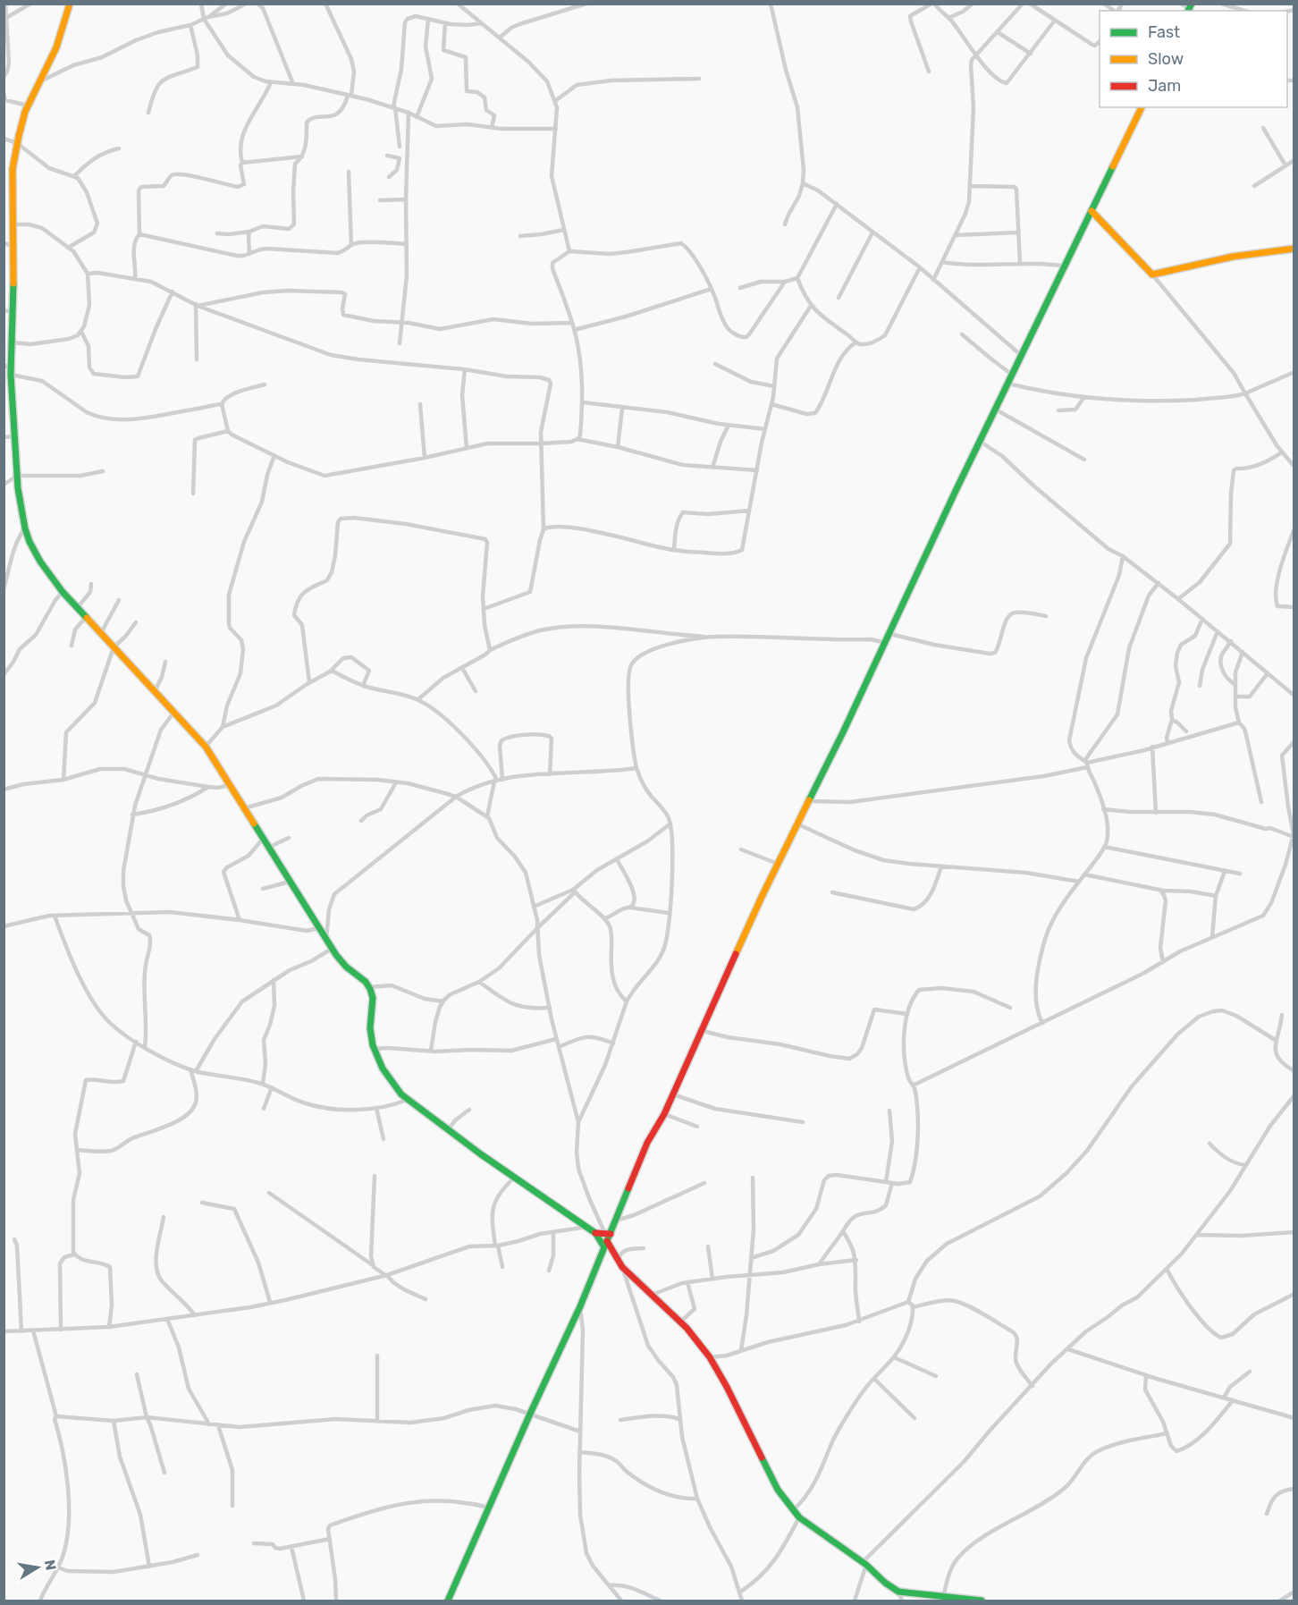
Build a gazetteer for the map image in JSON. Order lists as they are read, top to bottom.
{
  "legend": ["Fast", "Slow", "Jam"],
  "north": "right"
}
